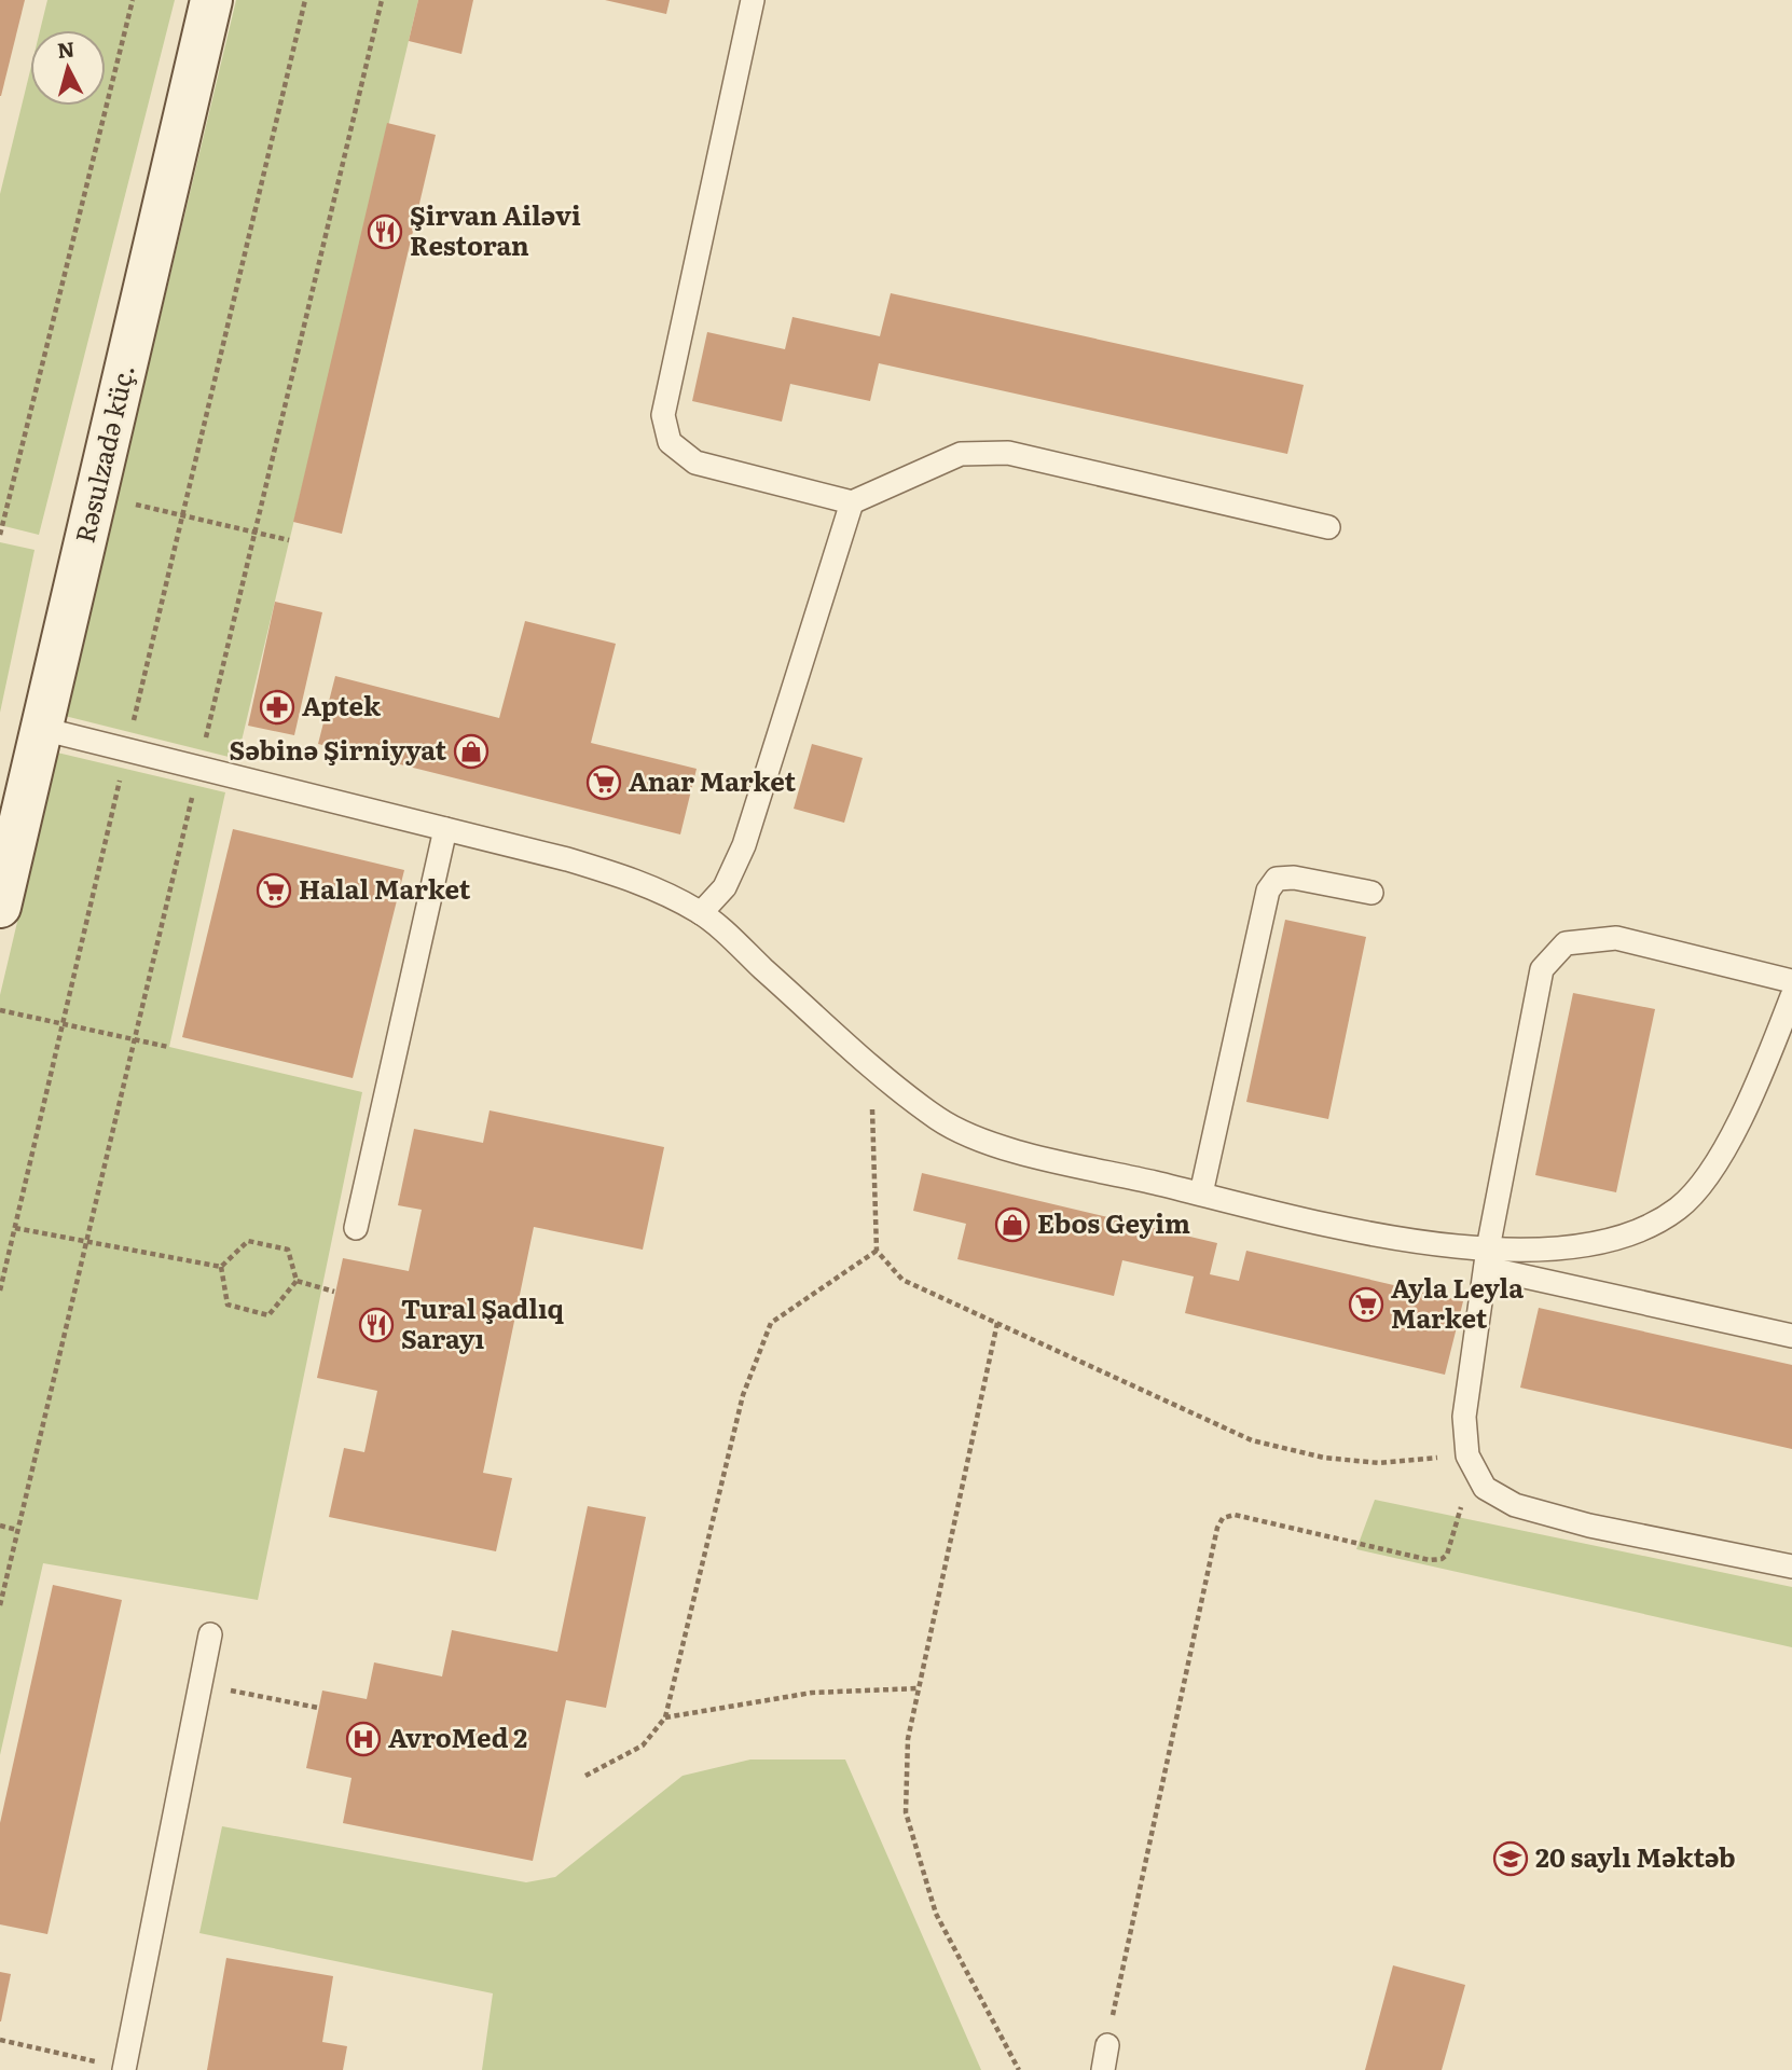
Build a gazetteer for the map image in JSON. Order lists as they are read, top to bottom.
{
  "streets": {
    "main road": ["Rəsulzadə küç."]
  },
  "places": {
    "restaurant": ["Şirvan Ailəvi Restoran", "Tural Şadlıq Sarayı"],
    "pharmacy": ["Aptek"],
    "shop": ["Səbinə Şirniyyat", "Ebos Geyim"],
    "supermarket": ["Anar Market", "Halal Market", "Ayla Leyla Market"],
    "hospital": ["AvroMed 2"],
    "school or university": ["20 saylı Məktəb"]
  },
  "north": "top"
}
